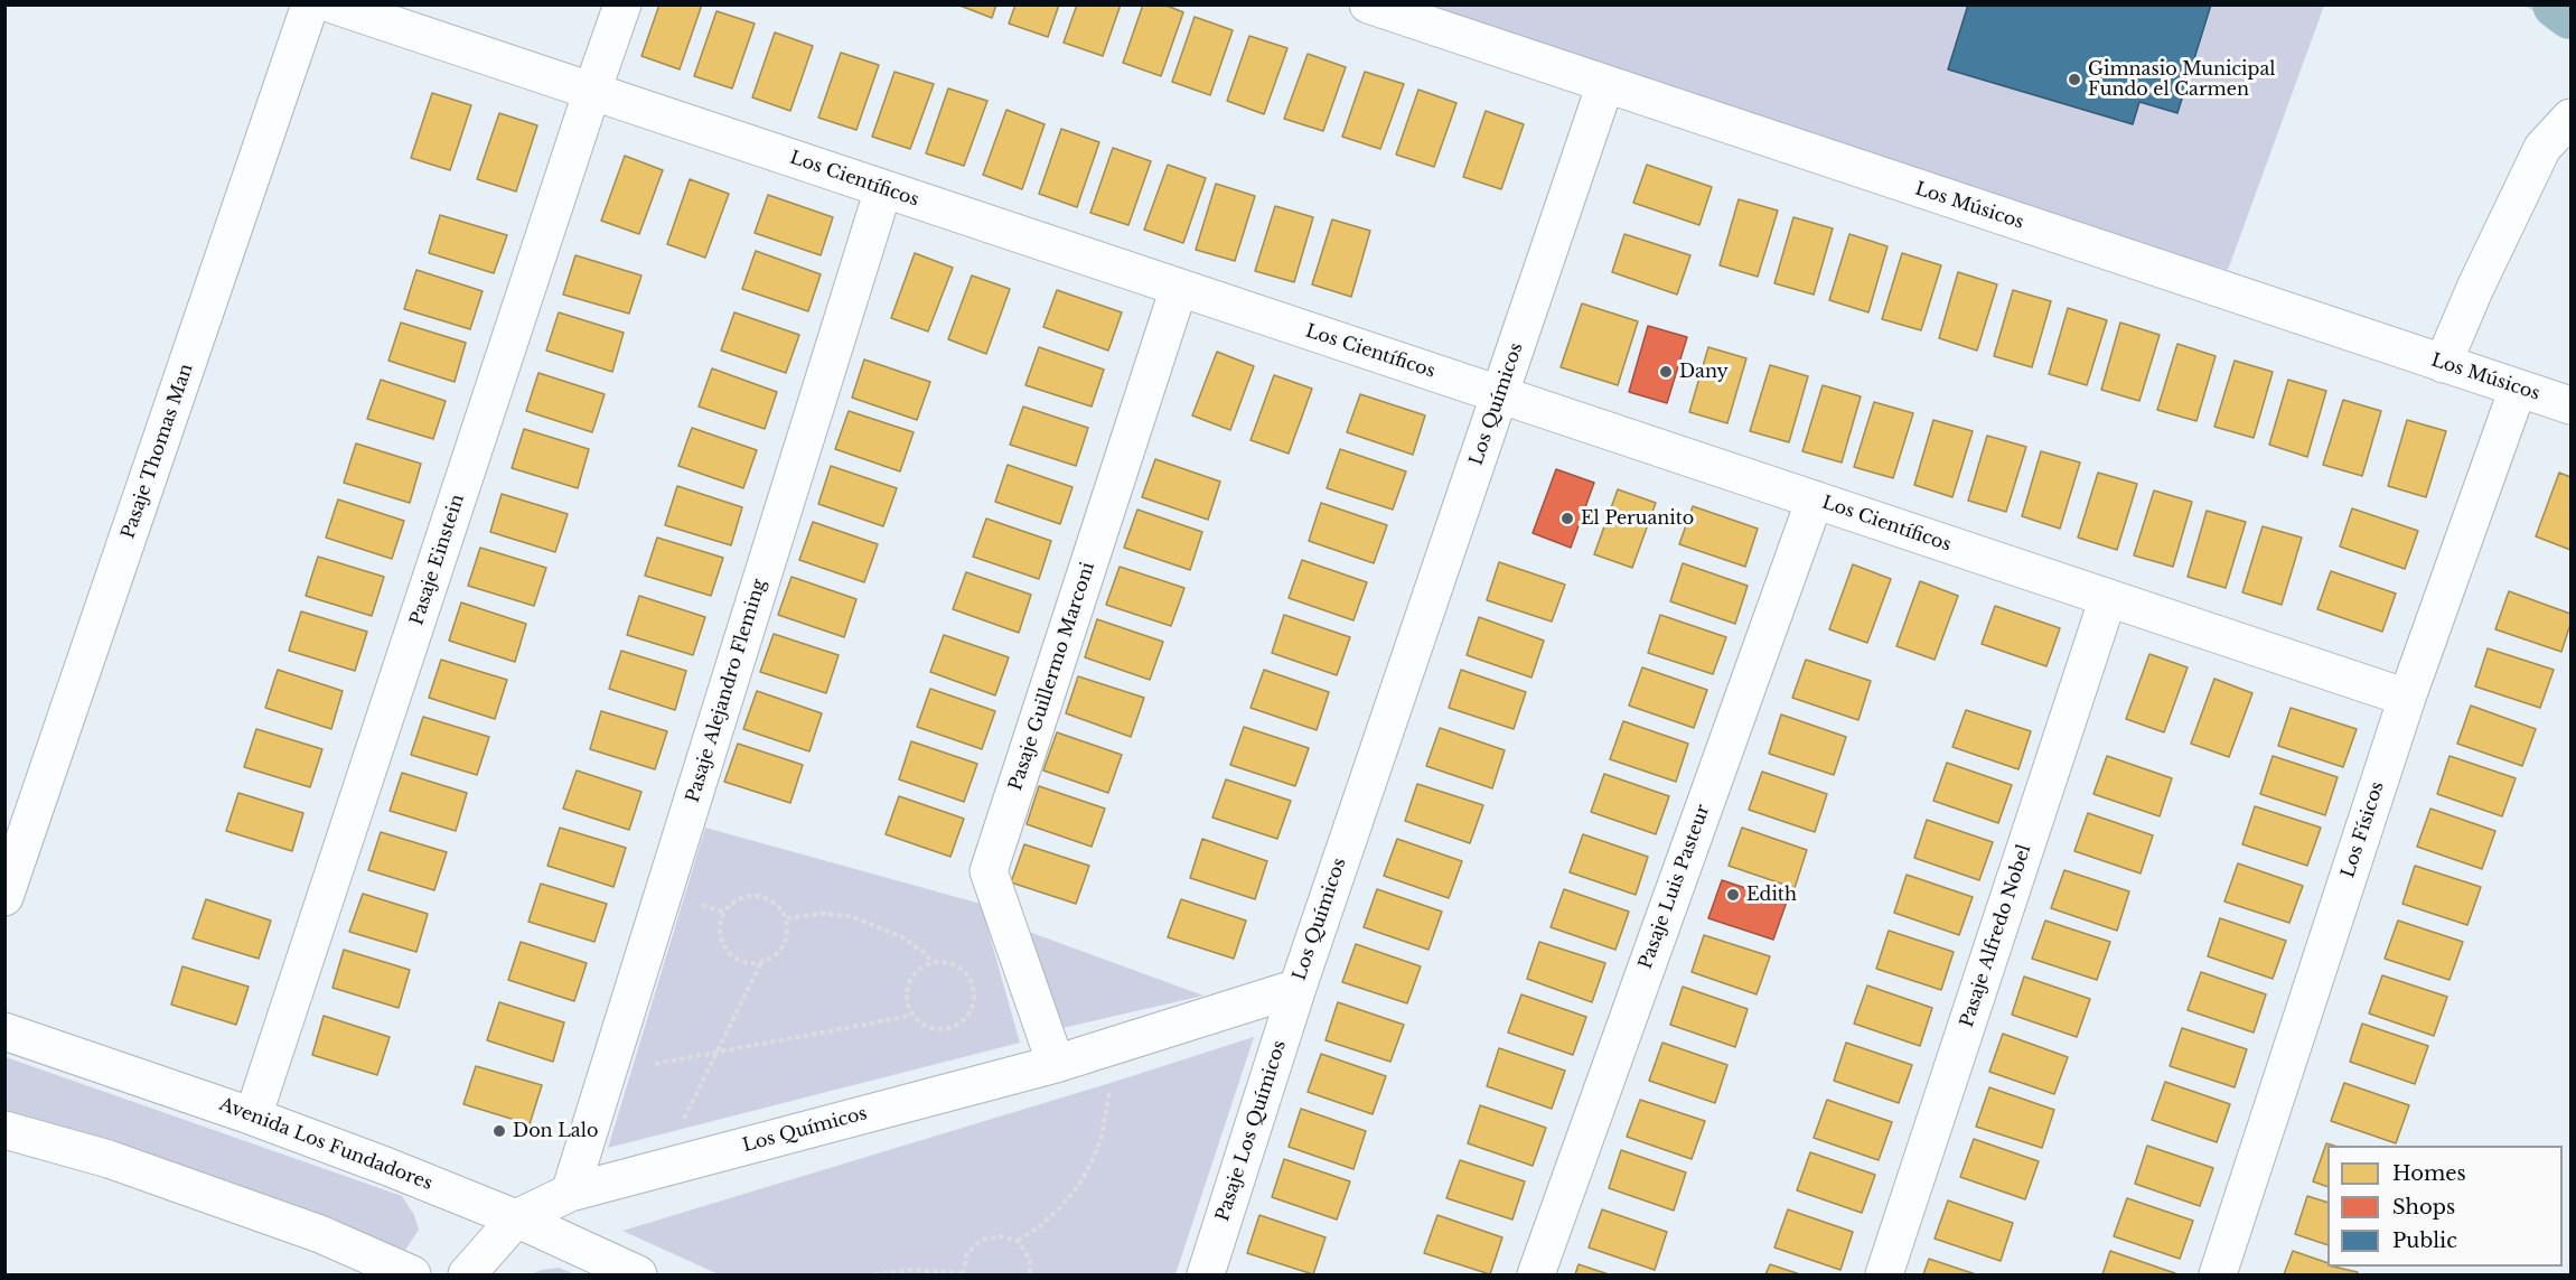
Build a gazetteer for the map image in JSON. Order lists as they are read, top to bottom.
{
  "streets": {
    "street": [
      "Los Científicos",
      "Los Músicos",
      "Los Químicos",
      "Pasaje Thomas Man",
      "Pasaje Einstein",
      "Pasaje Guillermo Marconi",
      "Pasaje Alejandro Fleming",
      "Los Físicos",
      "Pasaje Luis Pasteur",
      "Pasaje Alfredo Nobel",
      "Pasaje Los Químicos",
      "Avenida Los Fundadores"
    ]
  },
  "crossings": [
    ["Los Científicos", "Los Químicos"],
    ["Los Científicos", "Pasaje Einstein"],
    ["Los Científicos", "Pasaje Guillermo Marconi"],
    ["Los Científicos", "Pasaje Alejandro Fleming"],
    ["Los Científicos", "Los Físicos"],
    ["Los Científicos", "Pasaje Luis Pasteur"],
    ["Los Científicos", "Pasaje Alfredo Nobel"],
    ["Los Músicos", "Los Químicos"],
    ["Los Músicos", "Los Físicos"],
    ["Los Químicos", "Pasaje Guillermo Marconi"],
    ["Los Químicos", "Pasaje Alejandro Fleming"],
    ["Los Químicos", "Pasaje Los Químicos"],
    ["Los Químicos", "Avenida Los Fundadores"],
    ["Pasaje Einstein", "Avenida Los Fundadores"]
  ],
  "places": [
    "Gimnasio Municipal Fundo el Carmen",
    "Dany",
    "El Peruanito",
    "Edith",
    "Don Lalo"
  ],
  "legend": ["Homes", "Shops", "Public"]
}
